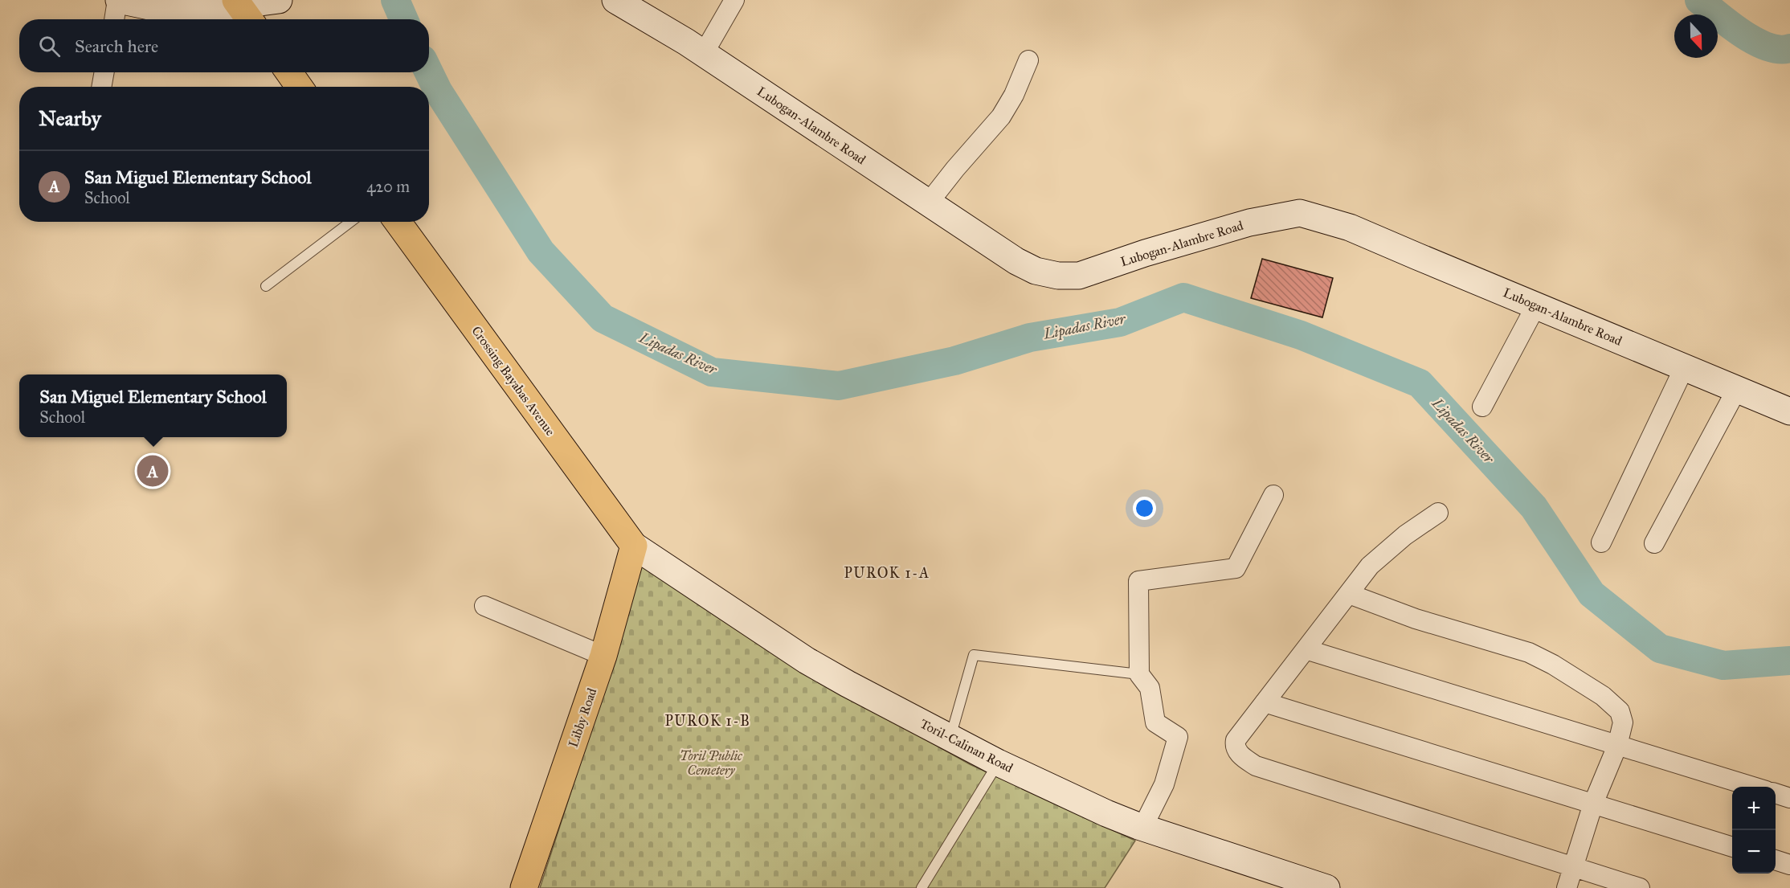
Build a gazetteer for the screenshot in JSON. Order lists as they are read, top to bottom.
{
  "streets": {
    "main road": ["Crossing Bayabas Avenue", "Libby Road"],
    "street": ["Lubogan-Alambre Road", "Toril-Calinan Road"]
  },
  "crossings": [
    ["Crossing Bayabas Avenue", "Libby Road"],
    ["Crossing Bayabas Avenue", "Toril-Calinan Road"],
    ["Libby Road", "Toril-Calinan Road"]
  ],
  "districts": ["PUROK 1-A", "PUROK 1-B"],
  "water": ["Lipadas River"],
  "parks": ["Toril Public Cemetery"],
  "north": "bottom",
  "page": {
    "search": "Search here",
    "heading": "Nearby",
    "list": [
      {
        "mark": "A",
        "name": "San Miguel Elementary School",
        "note": "School",
        "value": "420 m"
      }
    ],
    "popup": ["San Miguel Elementary School", "School"],
    "pins": "A",
    "map_buttons": ["+", "−"]
  }
}
